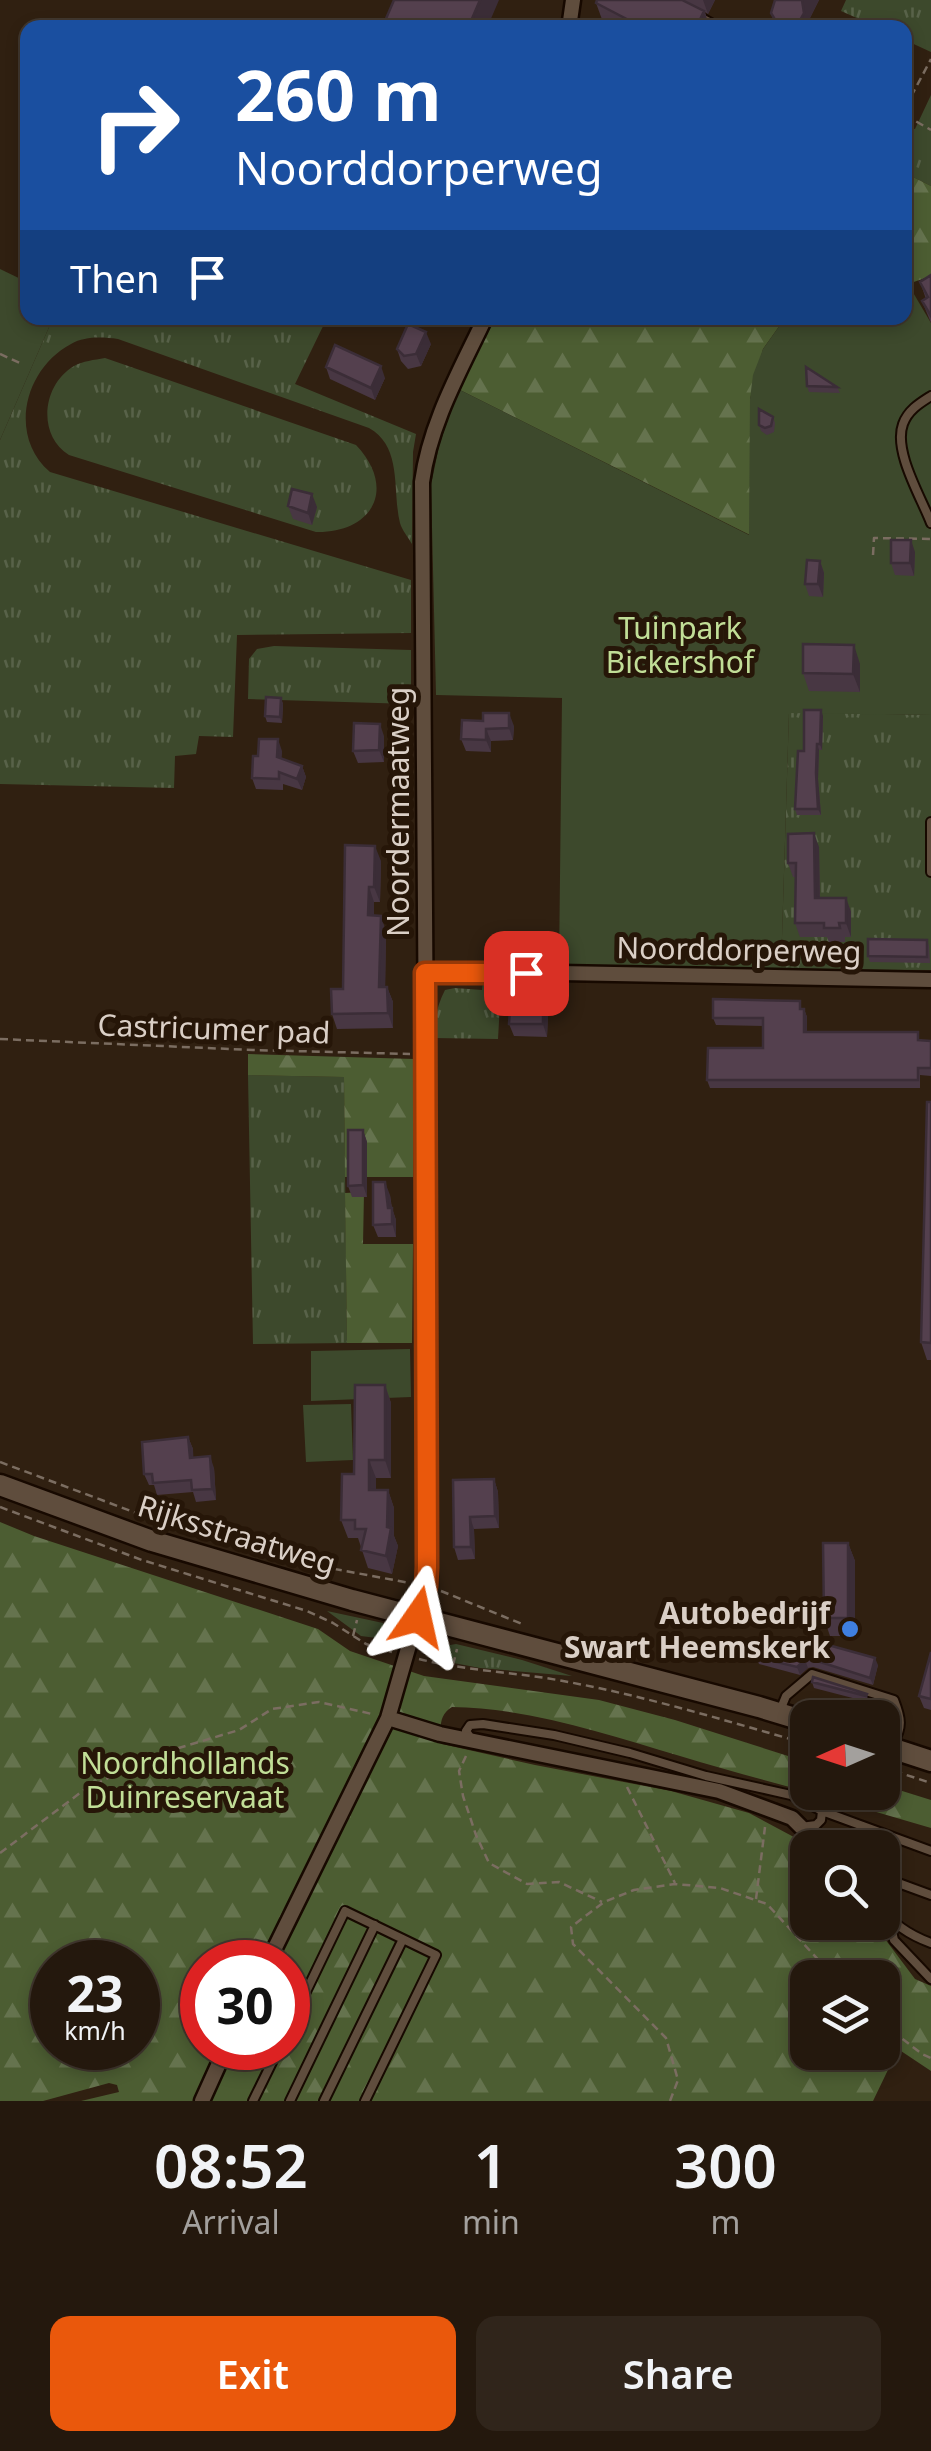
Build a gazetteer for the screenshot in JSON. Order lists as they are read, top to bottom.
{
  "streets": {
    "main road": ["Rijksstraatweg"],
    "street": ["Noordermaatweg", "Noorddorperweg"],
    "path": ["Castricumer pad"]
  },
  "crossings": [
    ["Noordermaatweg", "Noorddorperweg"],
    ["Noordermaatweg", "Castricumer pad"],
    ["Noordermaatweg", "Rijksstraatweg"]
  ],
  "parks": ["Tuinpark Bickershof", "Noordhollands Duinreservaat"],
  "places": ["Autobedrijf Swart Heemskerk"],
  "north": "left",
  "page": {
    "turn": ["260 m", "Noorddorperweg"],
    "then": "Then",
    "speed": "23 km/h",
    "limit": "30",
    "eta": [
      "08:52",
      "Arrival",
      "1",
      "min",
      "300",
      "m"
    ],
    "buttons": ["Exit", "Share"]
  }
}
